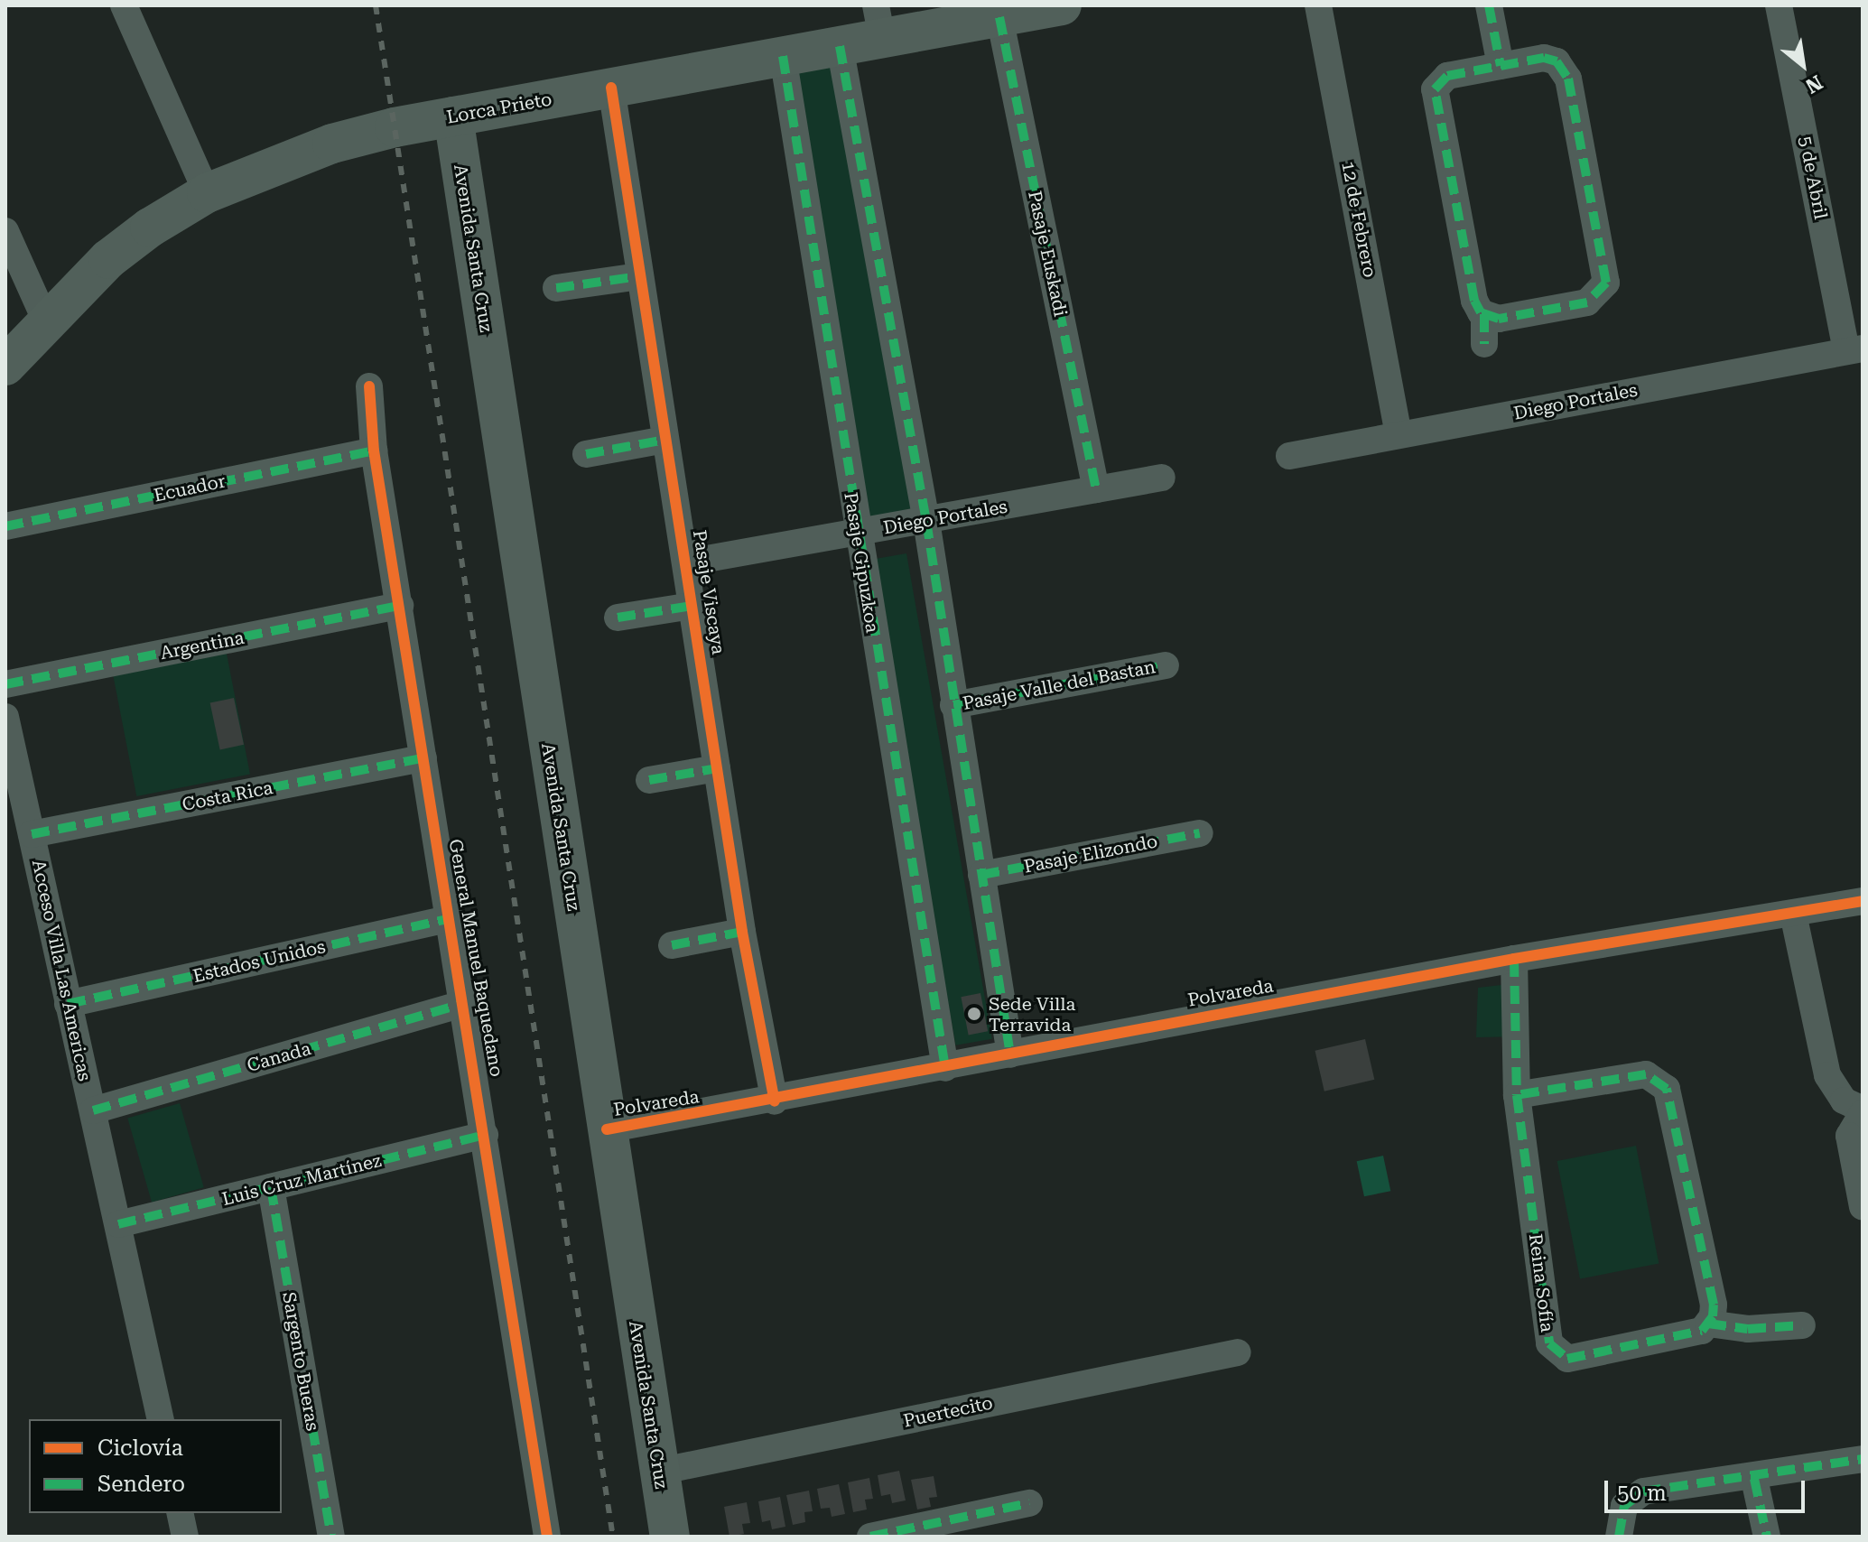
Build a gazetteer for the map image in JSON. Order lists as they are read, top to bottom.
{
  "streets": {
    "main road": ["Lorca Prieto", "Avenida Santa Cruz"],
    "street": [
      "5 de Abril",
      "12 de Febrero",
      "Pasaje Euskadi",
      "Diego Portales",
      "Ecuador",
      "Pasaje Gipuzkoa",
      "Pasaje Viscaya",
      "Argentina",
      "Pasaje Valle del Bastan",
      "Costa Rica",
      "Pasaje Elizondo",
      "General Manuel Baquedano",
      "Estados Unidos",
      "Acceso Villa Las Americas",
      "Polvareda",
      "Canada",
      "Luis Cruz Martínez",
      "Reina Sofía",
      "Sargento Bueras",
      "Puertecito"
    ]
  },
  "crossings": [
    ["Lorca Prieto", "Avenida Santa Cruz"],
    ["Lorca Prieto", "Pasaje Euskadi"],
    ["Lorca Prieto", "Pasaje Gipuzkoa"],
    ["Lorca Prieto", "Pasaje Viscaya"],
    ["5 de Abril", "Diego Portales"],
    ["12 de Febrero", "Diego Portales"],
    ["Avenida Santa Cruz", "Polvareda"],
    ["Avenida Santa Cruz", "Puertecito"],
    ["Pasaje Euskadi", "Diego Portales"],
    ["Diego Portales", "Pasaje Gipuzkoa"],
    ["Diego Portales", "Pasaje Viscaya"],
    ["Ecuador", "General Manuel Baquedano"],
    ["Pasaje Gipuzkoa", "Polvareda"],
    ["Pasaje Viscaya", "Polvareda"],
    ["Argentina", "General Manuel Baquedano"],
    ["Costa Rica", "General Manuel Baquedano"],
    ["Costa Rica", "Acceso Villa Las Americas"],
    ["General Manuel Baquedano", "Estados Unidos"],
    ["General Manuel Baquedano", "Canada"],
    ["General Manuel Baquedano", "Luis Cruz Martínez"],
    ["Estados Unidos", "Acceso Villa Las Americas"],
    ["Acceso Villa Las Americas", "Canada"],
    ["Acceso Villa Las Americas", "Luis Cruz Martínez"],
    ["Polvareda", "Reina Sofía"],
    ["Luis Cruz Martínez", "Sargento Bueras"]
  ],
  "places": ["Sede Villa Terravida"],
  "legend": ["Ciclovía", "Sendero"],
  "scale_bar": "50 m",
  "north": "bottom right"
}
